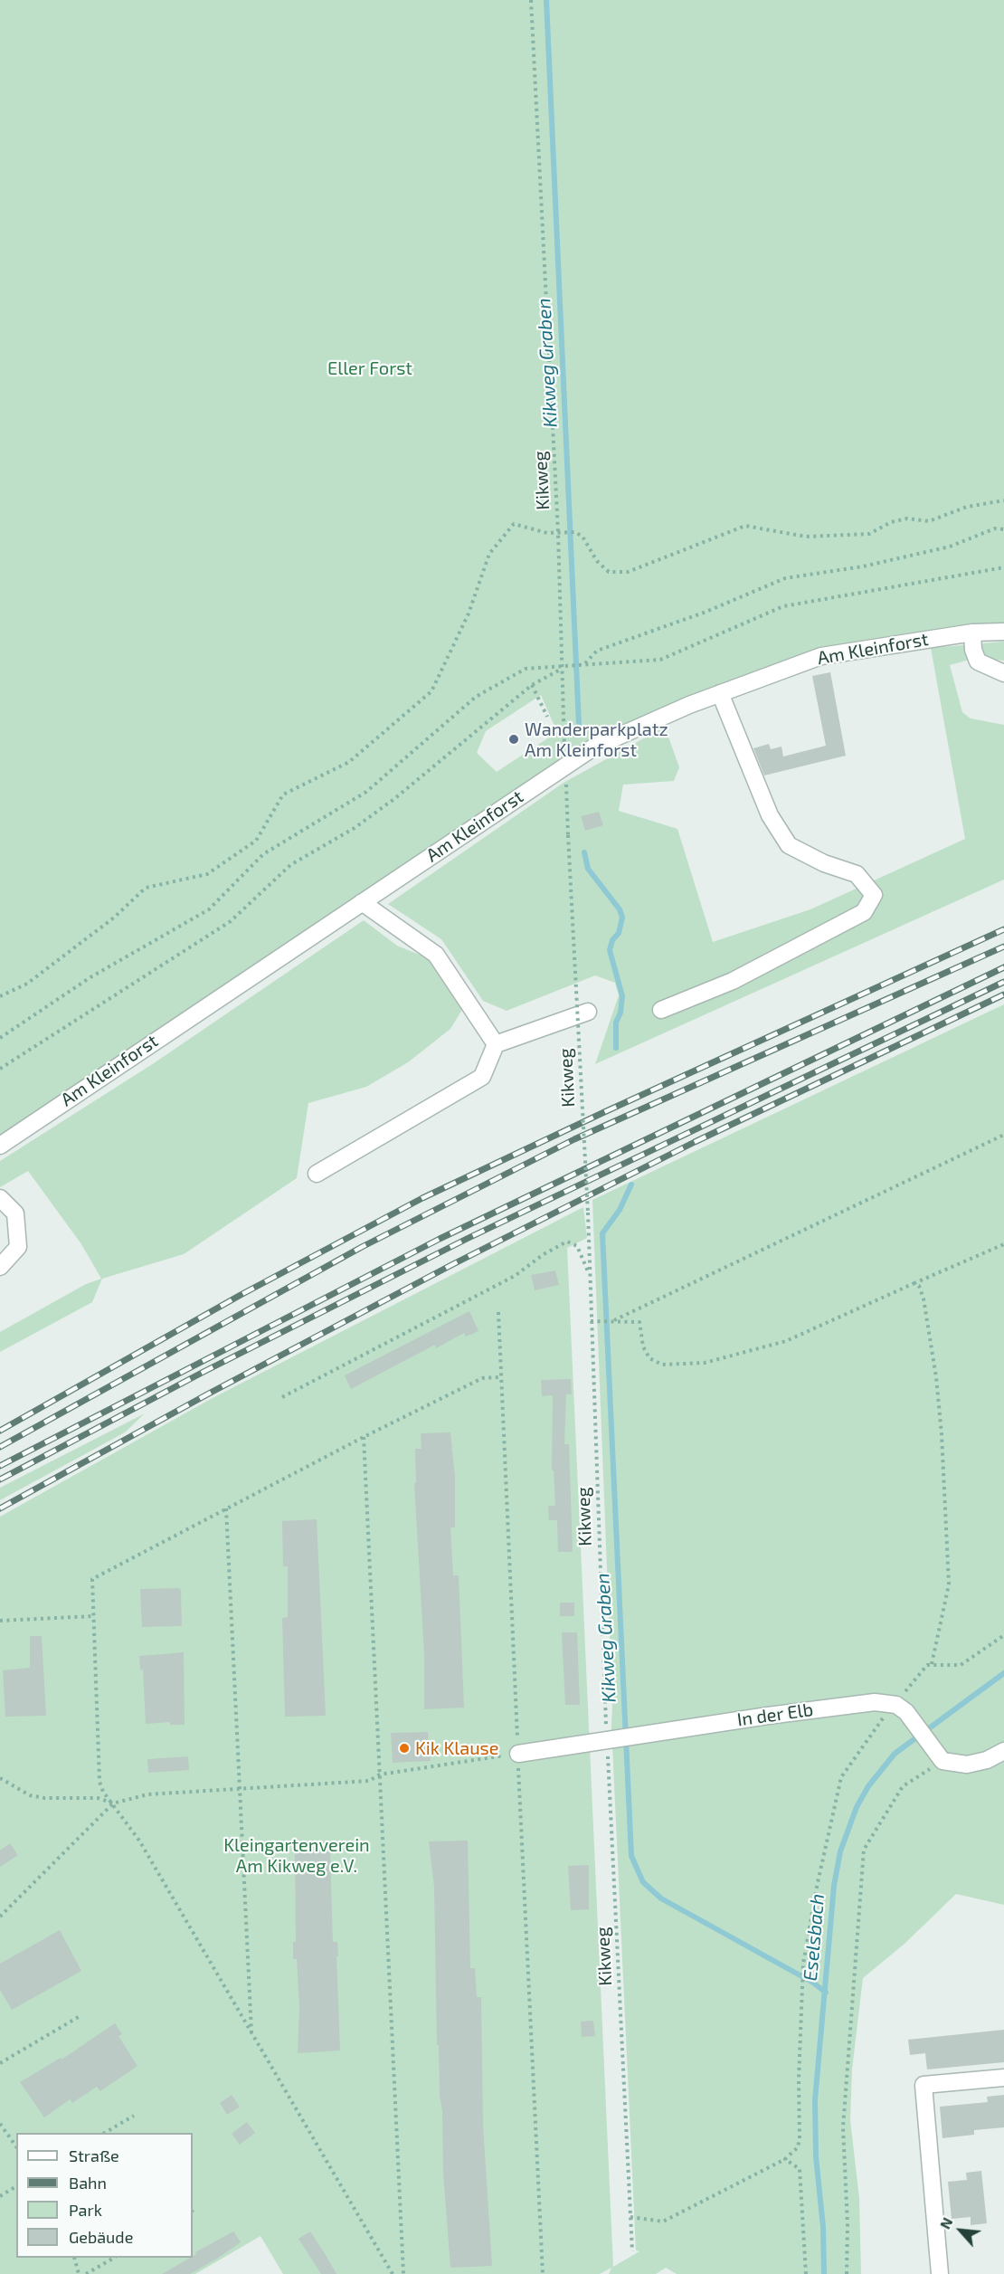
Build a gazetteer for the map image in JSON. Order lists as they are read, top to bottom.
{
  "streets": {
    "street": ["Am Kleinforst", "In der Elb"],
    "path": ["Kikweg"]
  },
  "crossings": [
    ["Kikweg", "Am Kleinforst"],
    ["Kikweg", "In der Elb"]
  ],
  "water": ["Kikweg Graben", "Eselsbach"],
  "parks": ["Eller Forst", "Kleingartenverein Am Kikweg e.V."],
  "places": ["Wanderparkplatz Am Kleinforst", "Kik Klause"],
  "legend": [
    "Straße",
    "Bahn",
    "Park",
    "Gebäude"
  ],
  "north": "top left"
}
